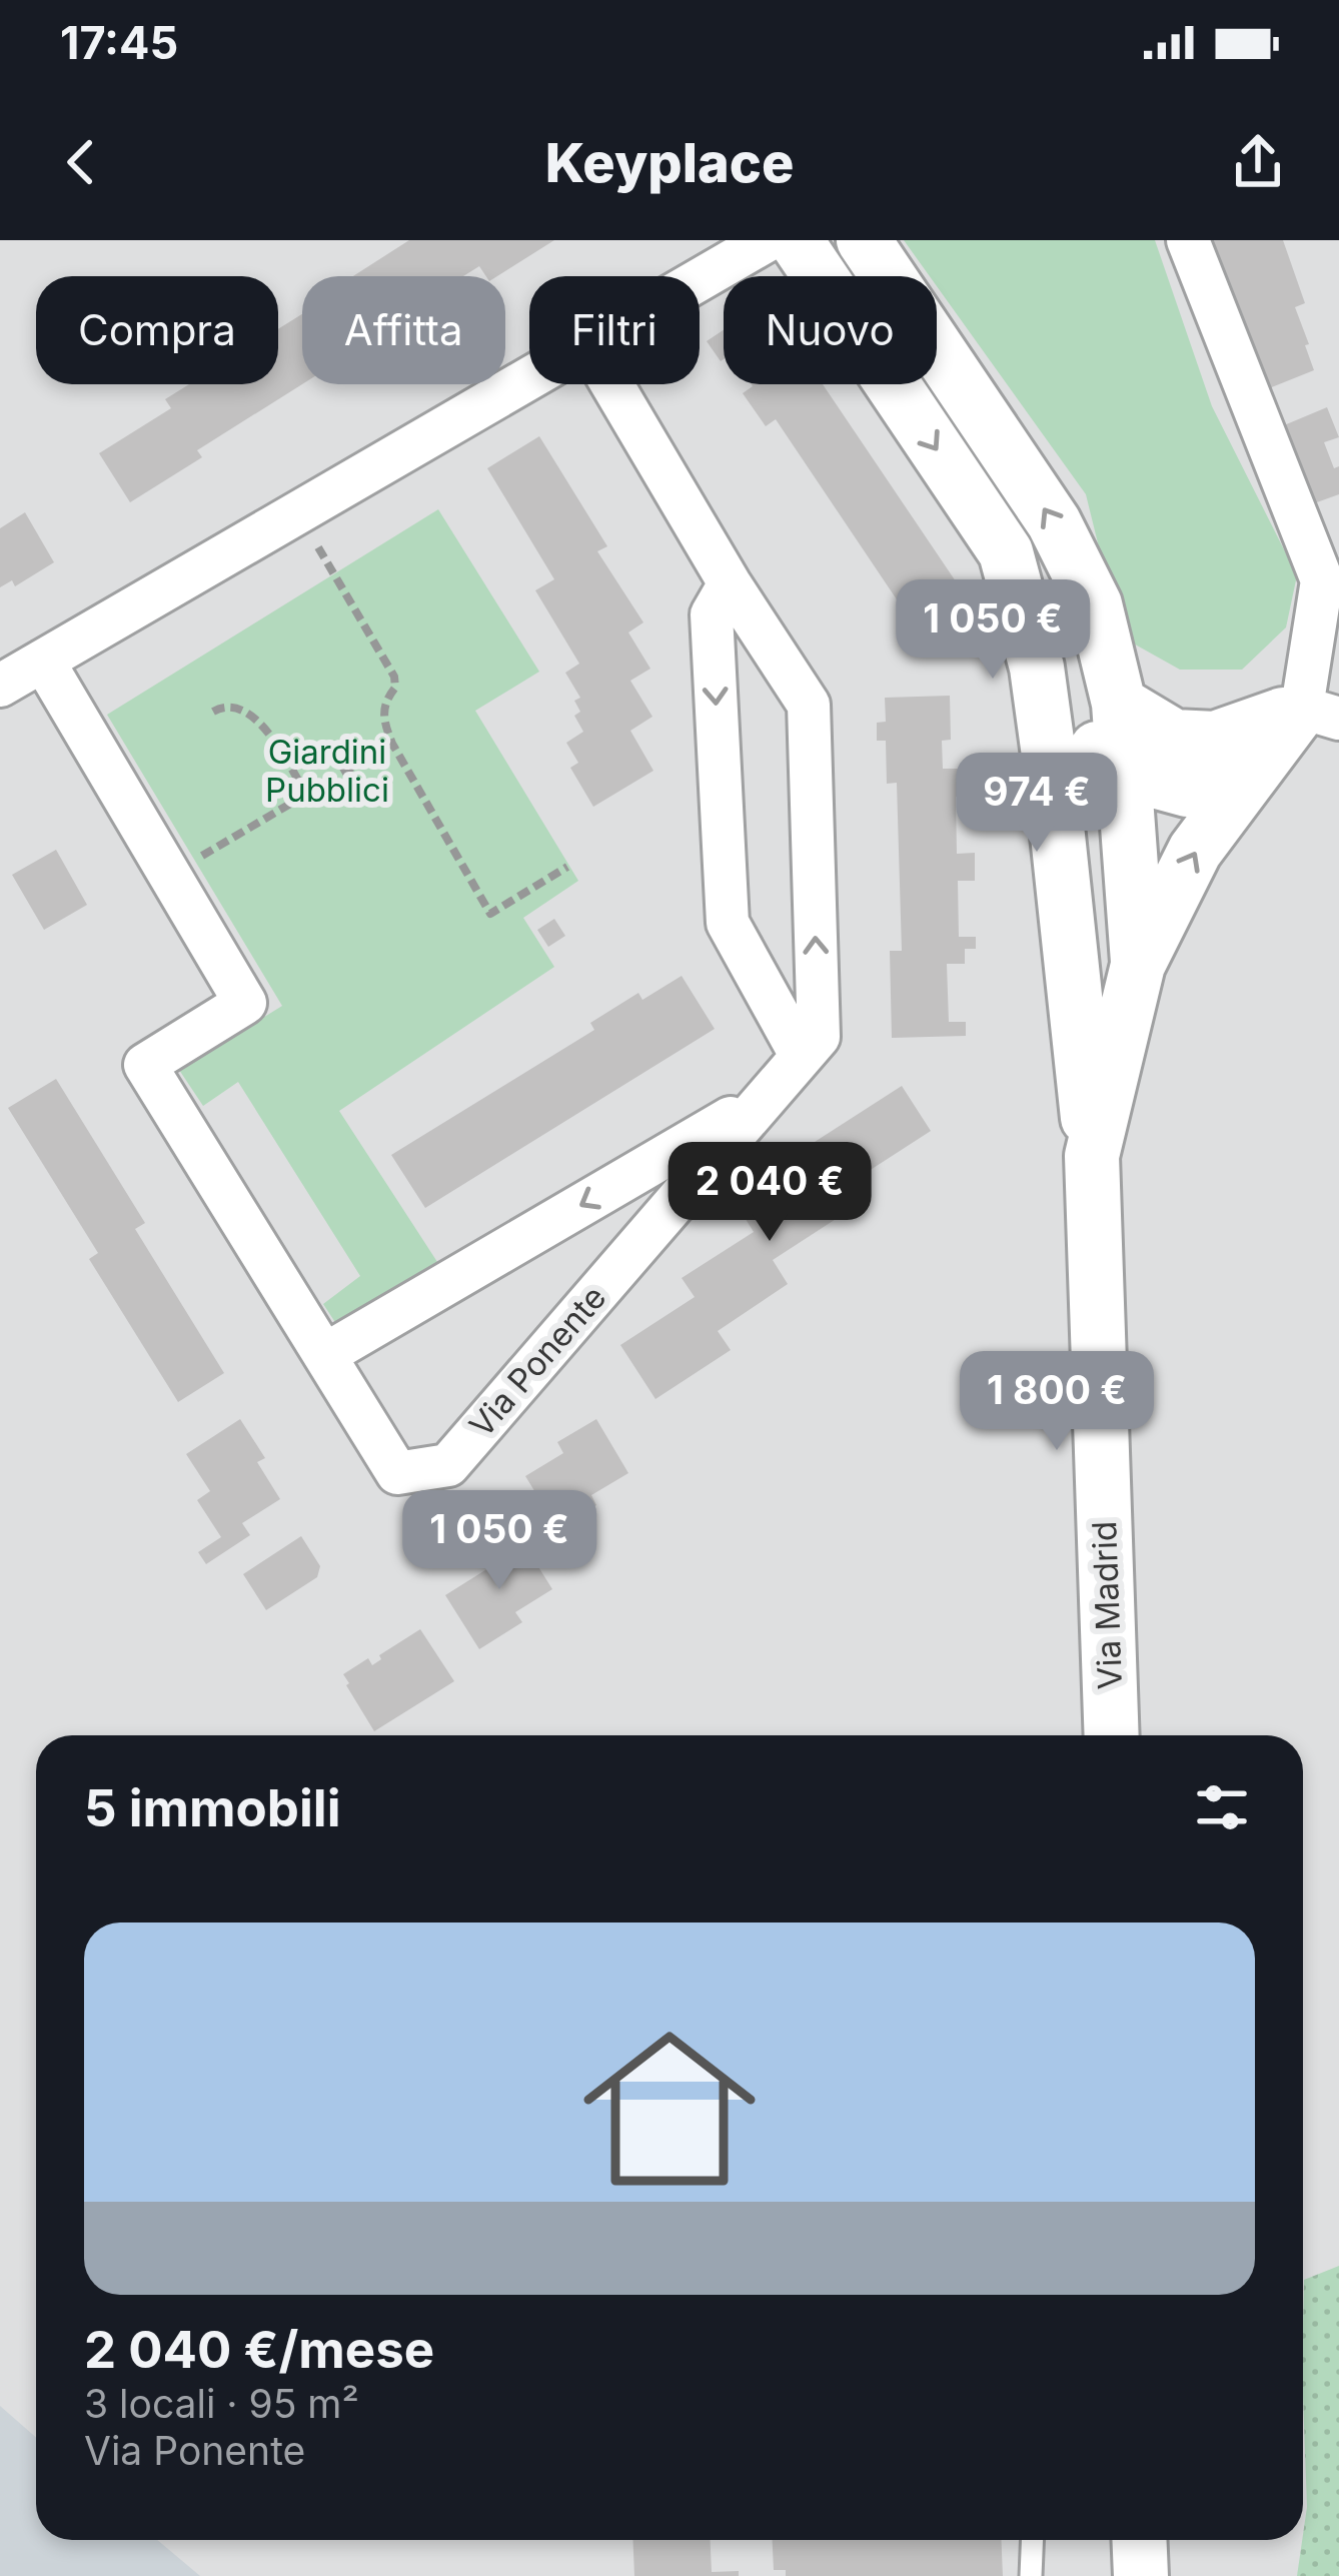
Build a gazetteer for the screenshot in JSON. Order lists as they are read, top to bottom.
{
  "streets": {
    "street": ["Via Ponente", "Via Madrid"]
  },
  "parks": ["Giardini Pubblici"],
  "page": {
    "status": "17:45",
    "header": "Keyplace",
    "chip": [
      "Compra",
      "Affitta",
      "Filtri",
      "Nuovo"
    ],
    "price": [
      "1 050 €",
      "974 €",
      "2 040 €",
      "1 800 €",
      "1 050 €"
    ],
    "heading": "5 immobili",
    "list": [
      {
        "name": "2 040 €/mese",
        "note": "3 locali · 95 m² · Via Ponente"
      }
    ]
  }
}
